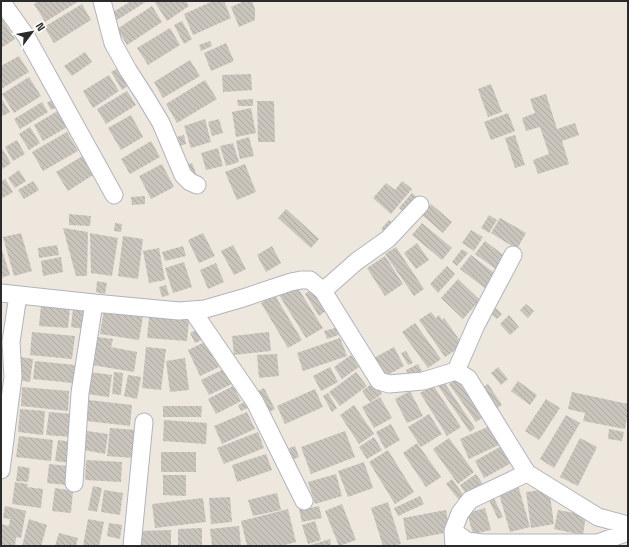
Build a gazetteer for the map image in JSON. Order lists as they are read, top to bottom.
{
  "north": "top right"
}
